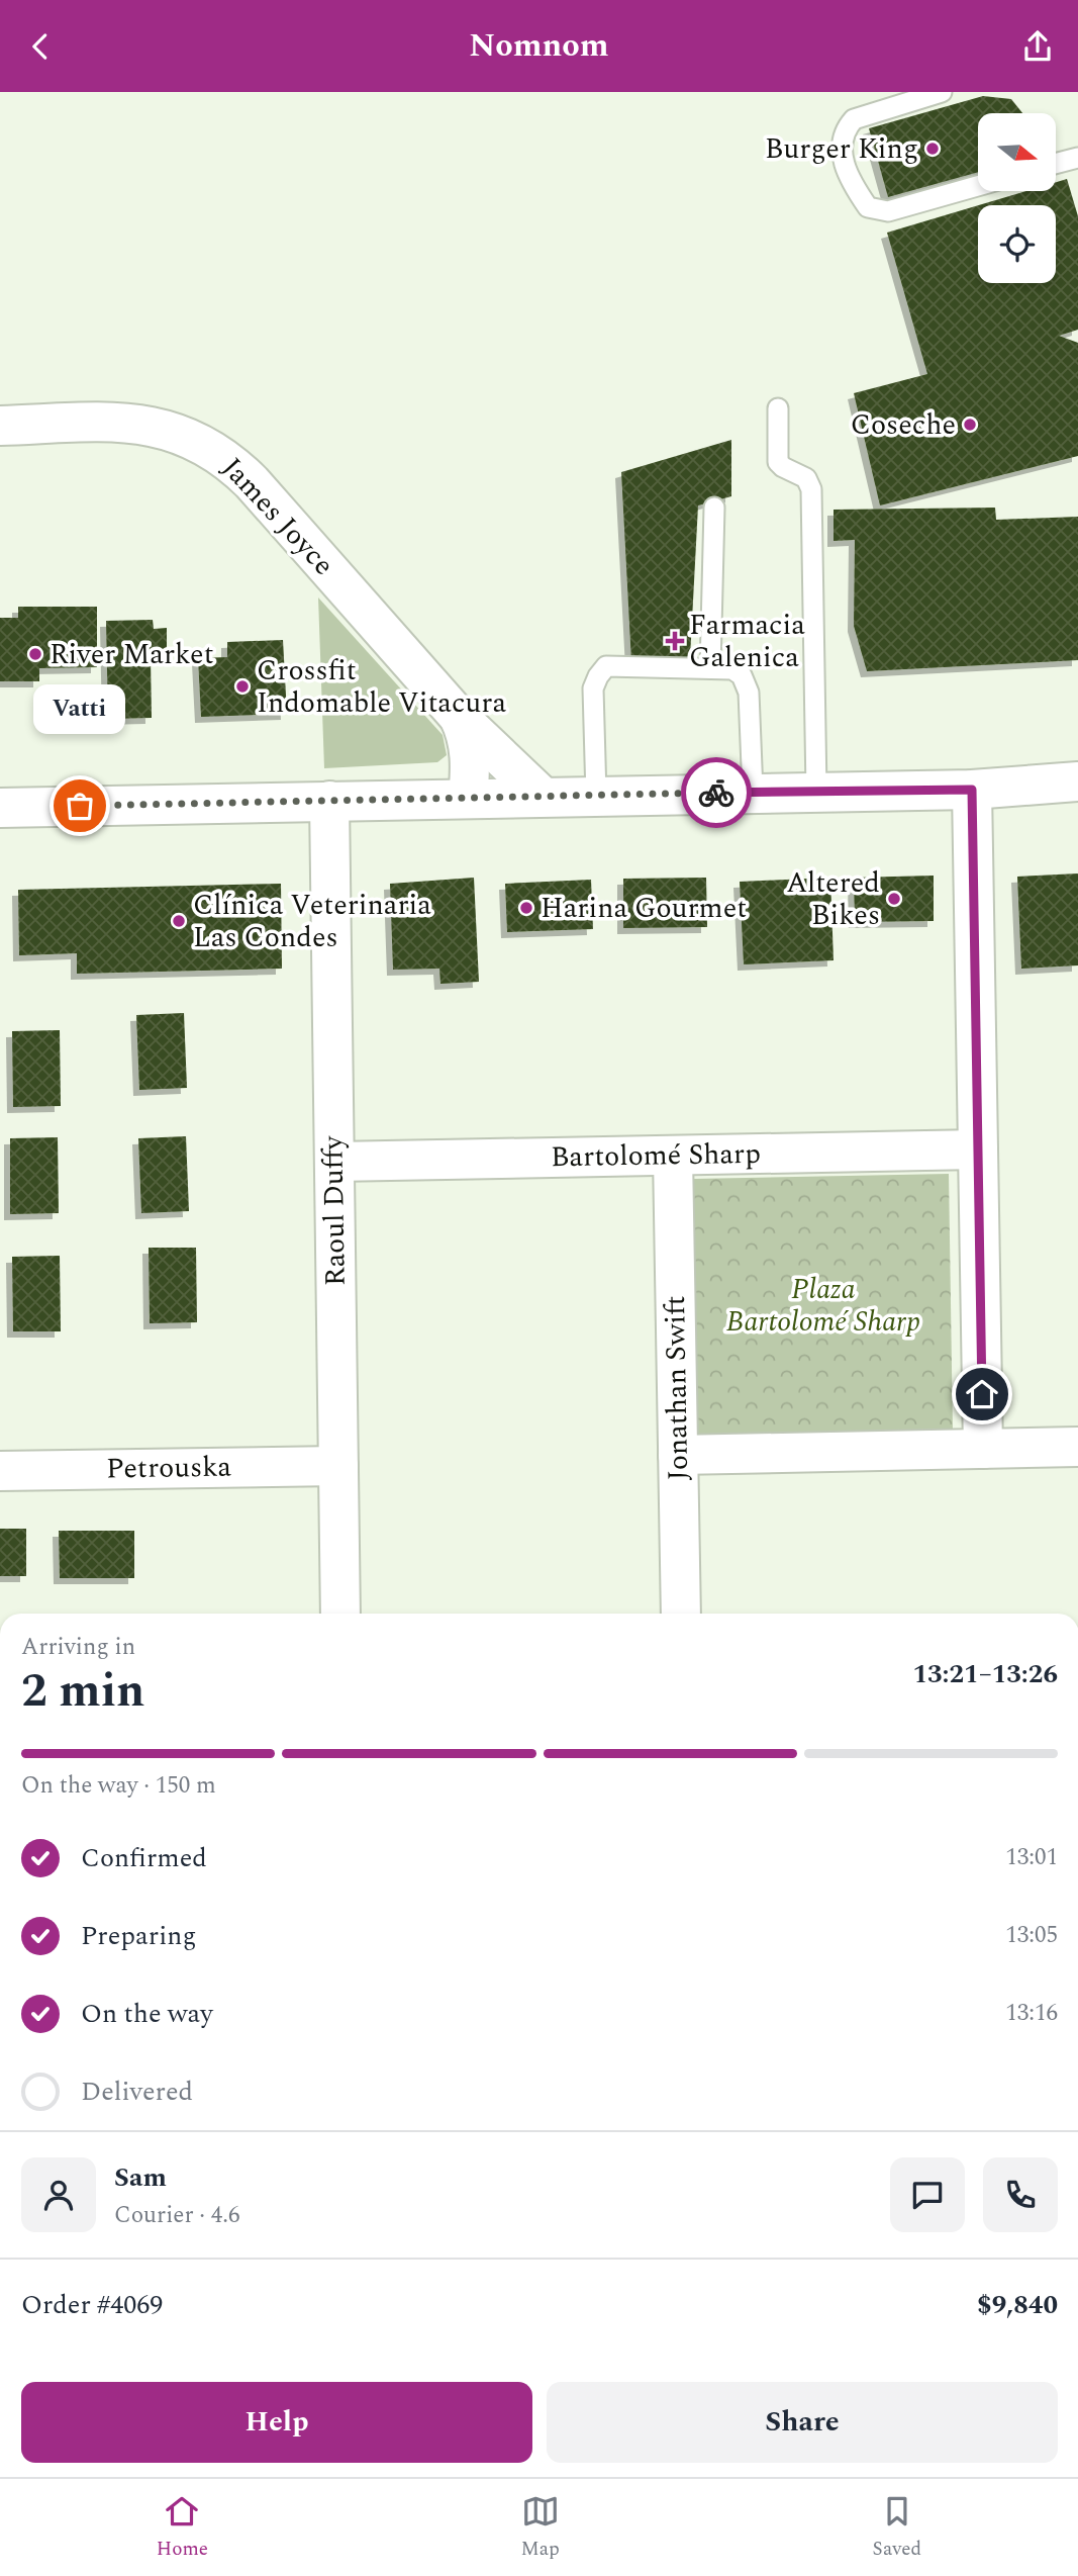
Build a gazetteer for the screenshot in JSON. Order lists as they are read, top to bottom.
{
  "streets": {
    "street": [
      "James Joyce",
      "Bartolomé Sharp",
      "Raoul Duffy",
      "Jonathan Swift",
      "Petrouska"
    ]
  },
  "crossings": [
    ["Bartolomé Sharp", "Raoul Duffy"],
    ["Bartolomé Sharp", "Jonathan Swift"],
    ["Raoul Duffy", "Petrouska"]
  ],
  "parks": ["Plaza Bartolomé Sharp"],
  "places": {
    "other": [
      "Burger King",
      "Coseche",
      "River Market",
      "Crossfit Indomable Vitacura",
      "Vatti",
      "Altered Bikes",
      "Harina Gourmet",
      "Clínica Veterinaria Las Condes"
    ],
    "health": ["Farmacia Galenica"]
  },
  "north": "right",
  "page": {
    "header": "Nomnom",
    "bubble": "Vatti",
    "heading": ["2 min", "Arriving in", "13:21–13:26"],
    "panel": [
      "Sam",
      "Courier · 4.6",
      "Order #4069",
      "$9,840"
    ],
    "bar": "On the way · 150 m",
    "list": [
      ["Confirmed", "13:01"],
      ["Preparing", "13:05"],
      ["On the way", "13:16"],
      "Delivered"
    ],
    "buttons": ["Help", "Share"],
    "tabs": ["Home", "Map", "Saved"]
  }
}
